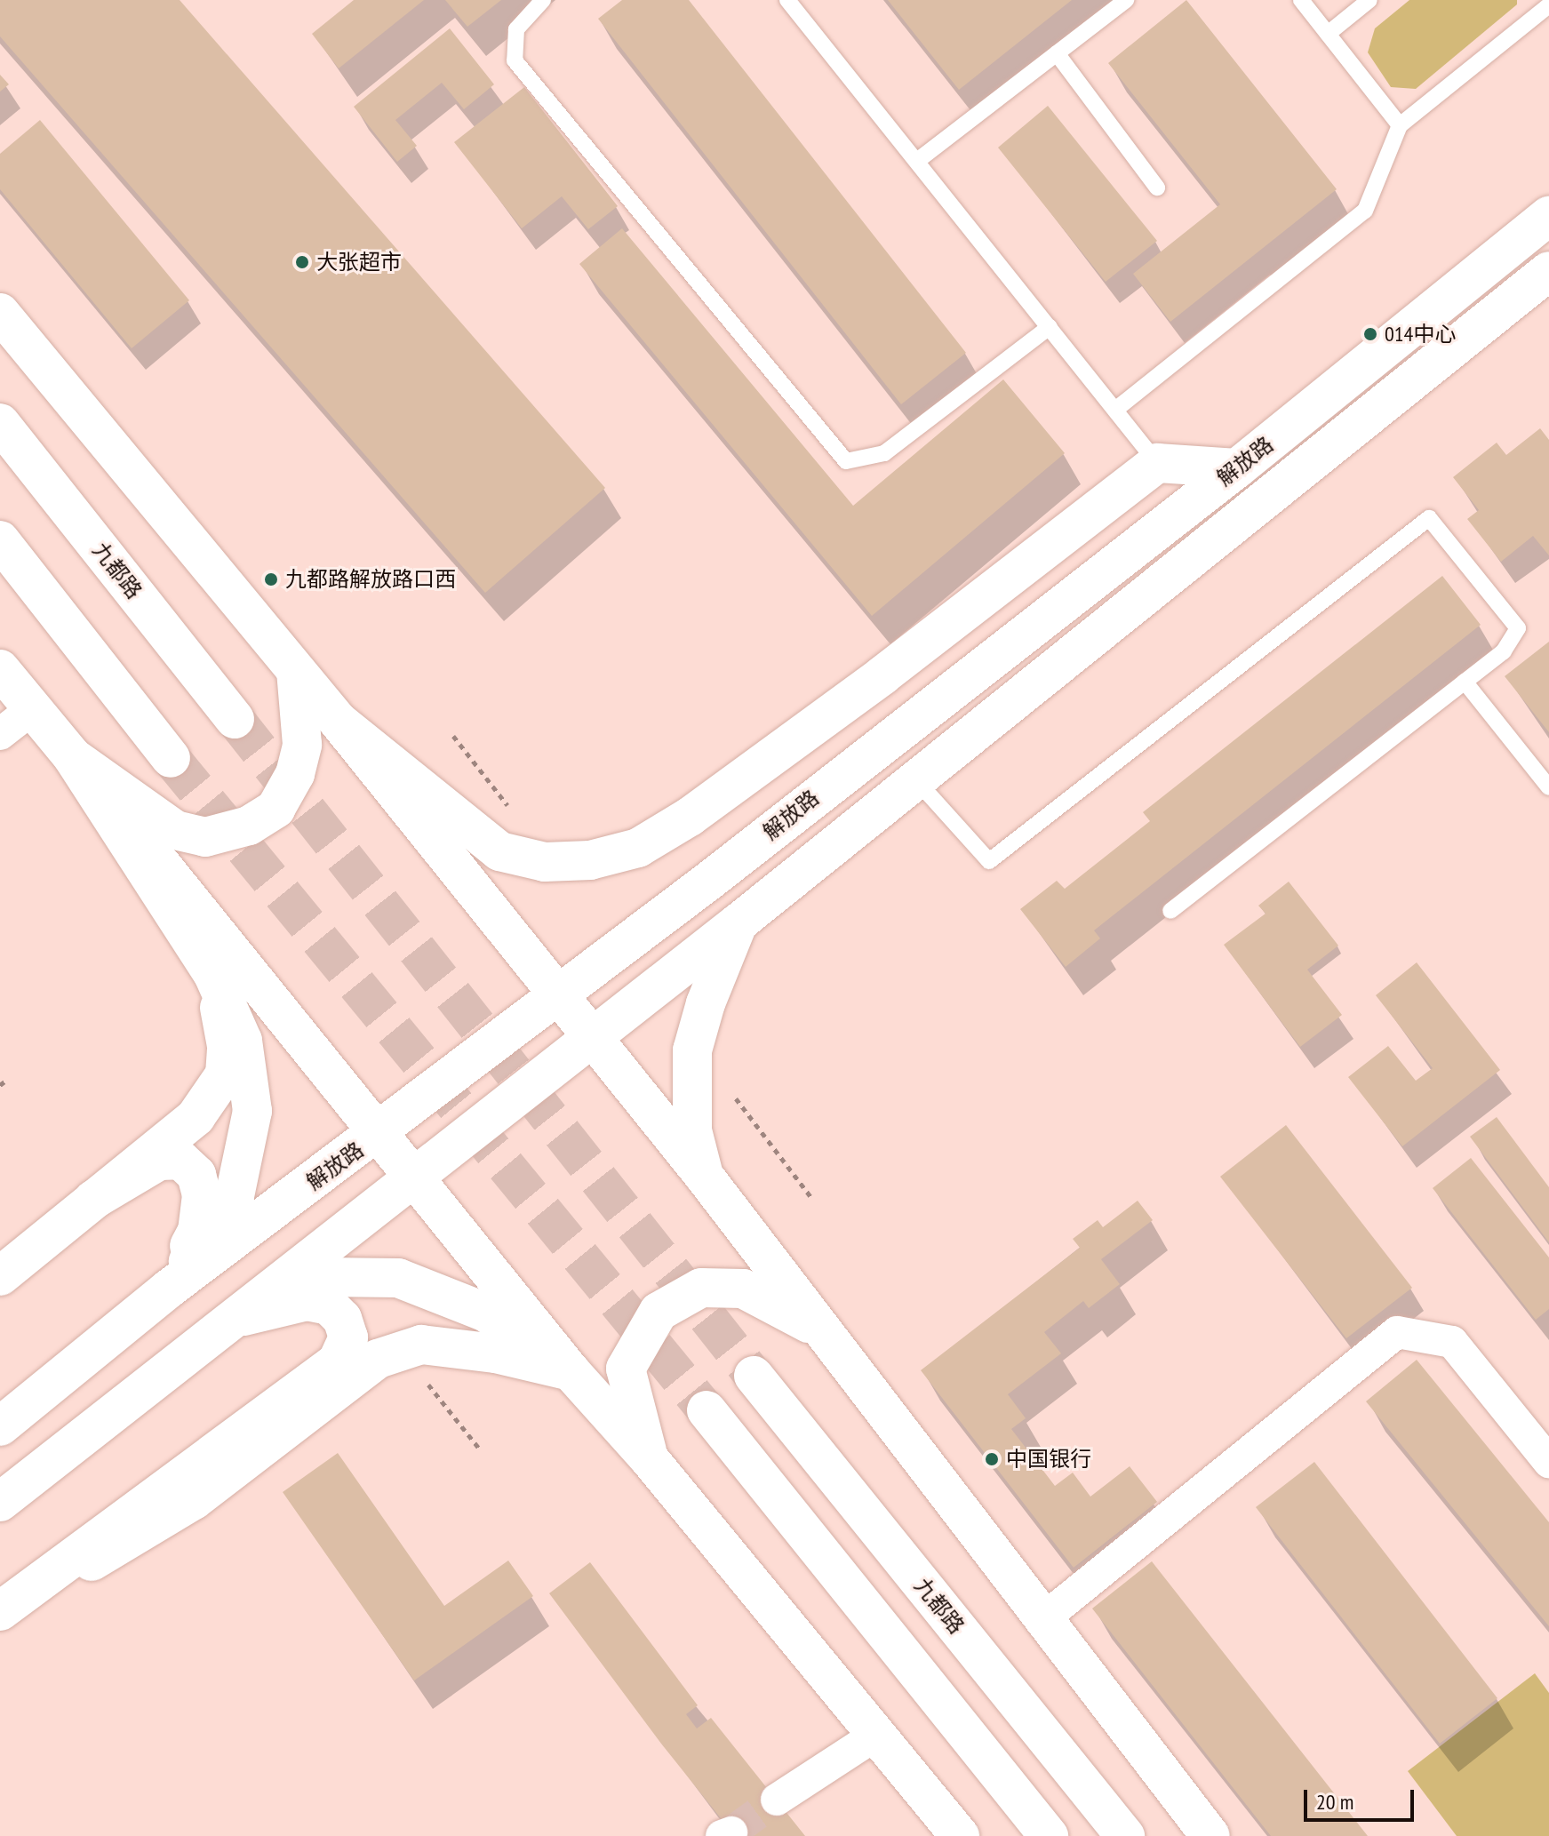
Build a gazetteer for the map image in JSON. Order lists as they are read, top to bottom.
{
  "streets": {
    "main road": ["解放路", "九都路"]
  },
  "places": [
    "大张超市",
    "014中心",
    "九都路解放路口西",
    "中国银行"
  ],
  "scale_bar": "20 m"
}
